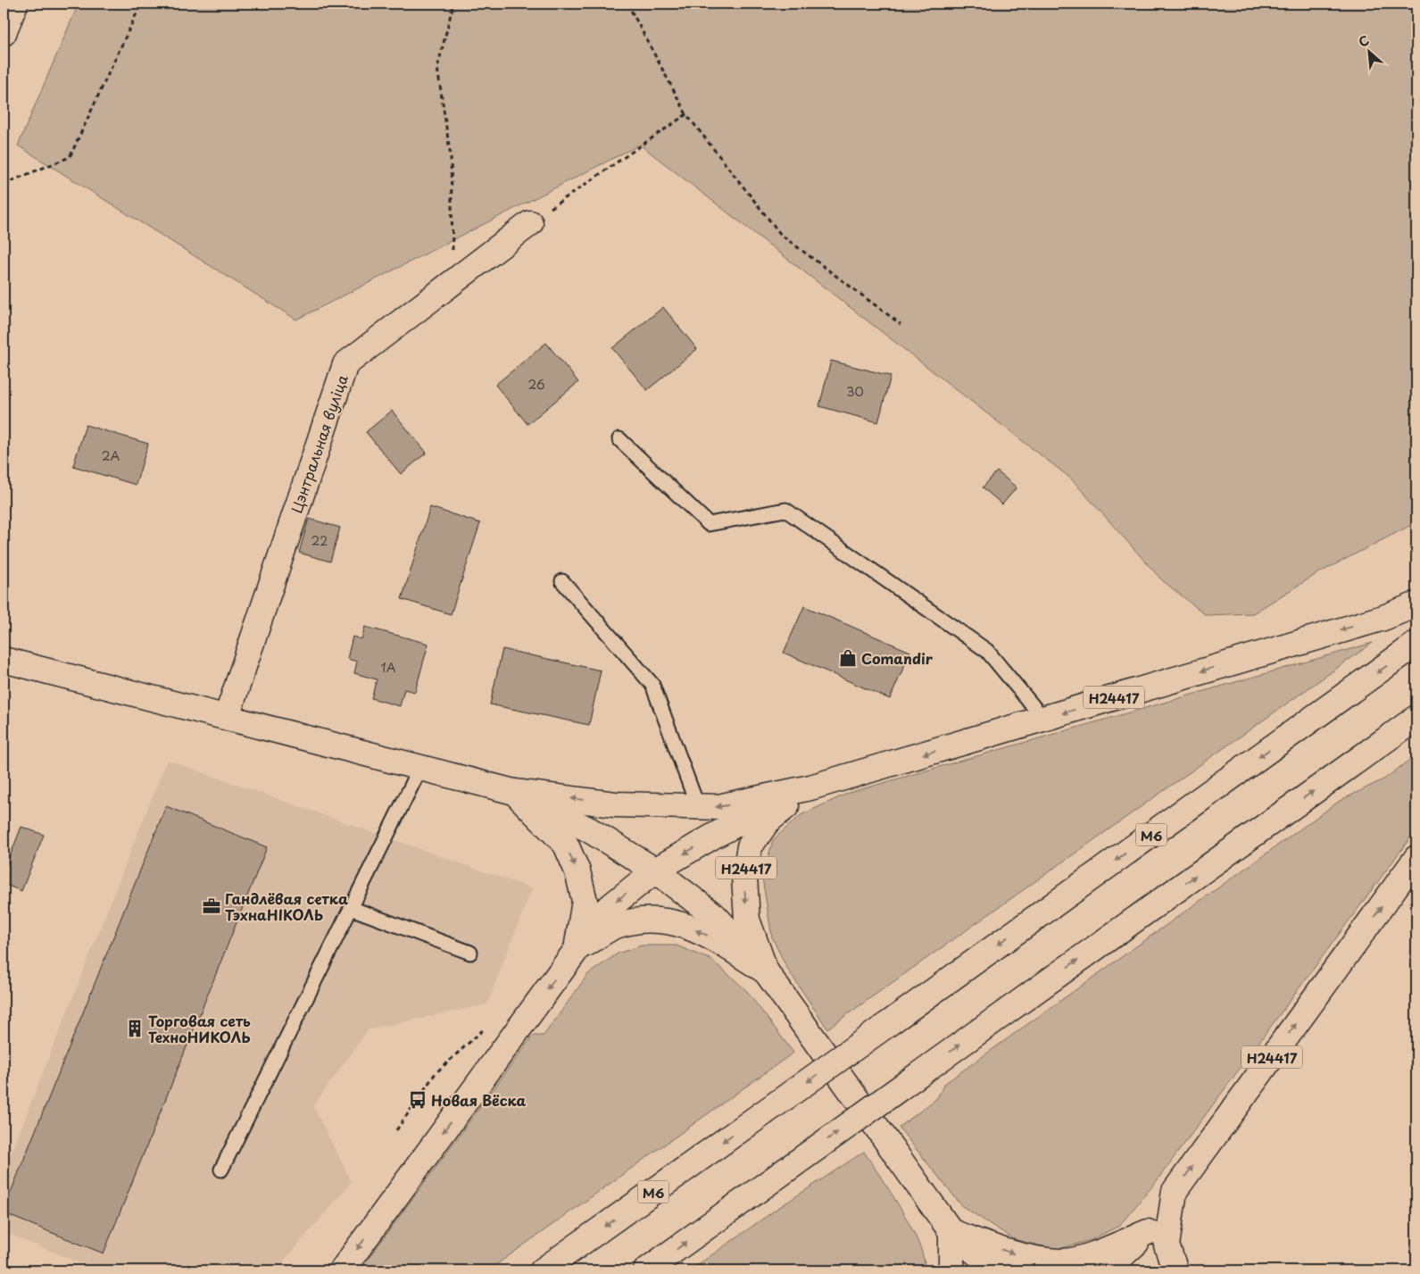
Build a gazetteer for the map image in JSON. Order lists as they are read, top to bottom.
{
  "streets": {
    "main road": ["Цэнтральная вуліца", "Н24417", "М6"]
  },
  "places": {
    "shop": ["Comandir"],
    "office": ["Гандлёвая сетка ТэхнаНІКОЛЬ"],
    "building": ["Торговая сеть ТехноНИКОЛЬ"],
    "bus stop": ["Новая Вёска"]
  },
  "house_numbers": [
    "26",
    "30",
    "2А",
    "22",
    "1А"
  ],
  "north": "top left"
}
